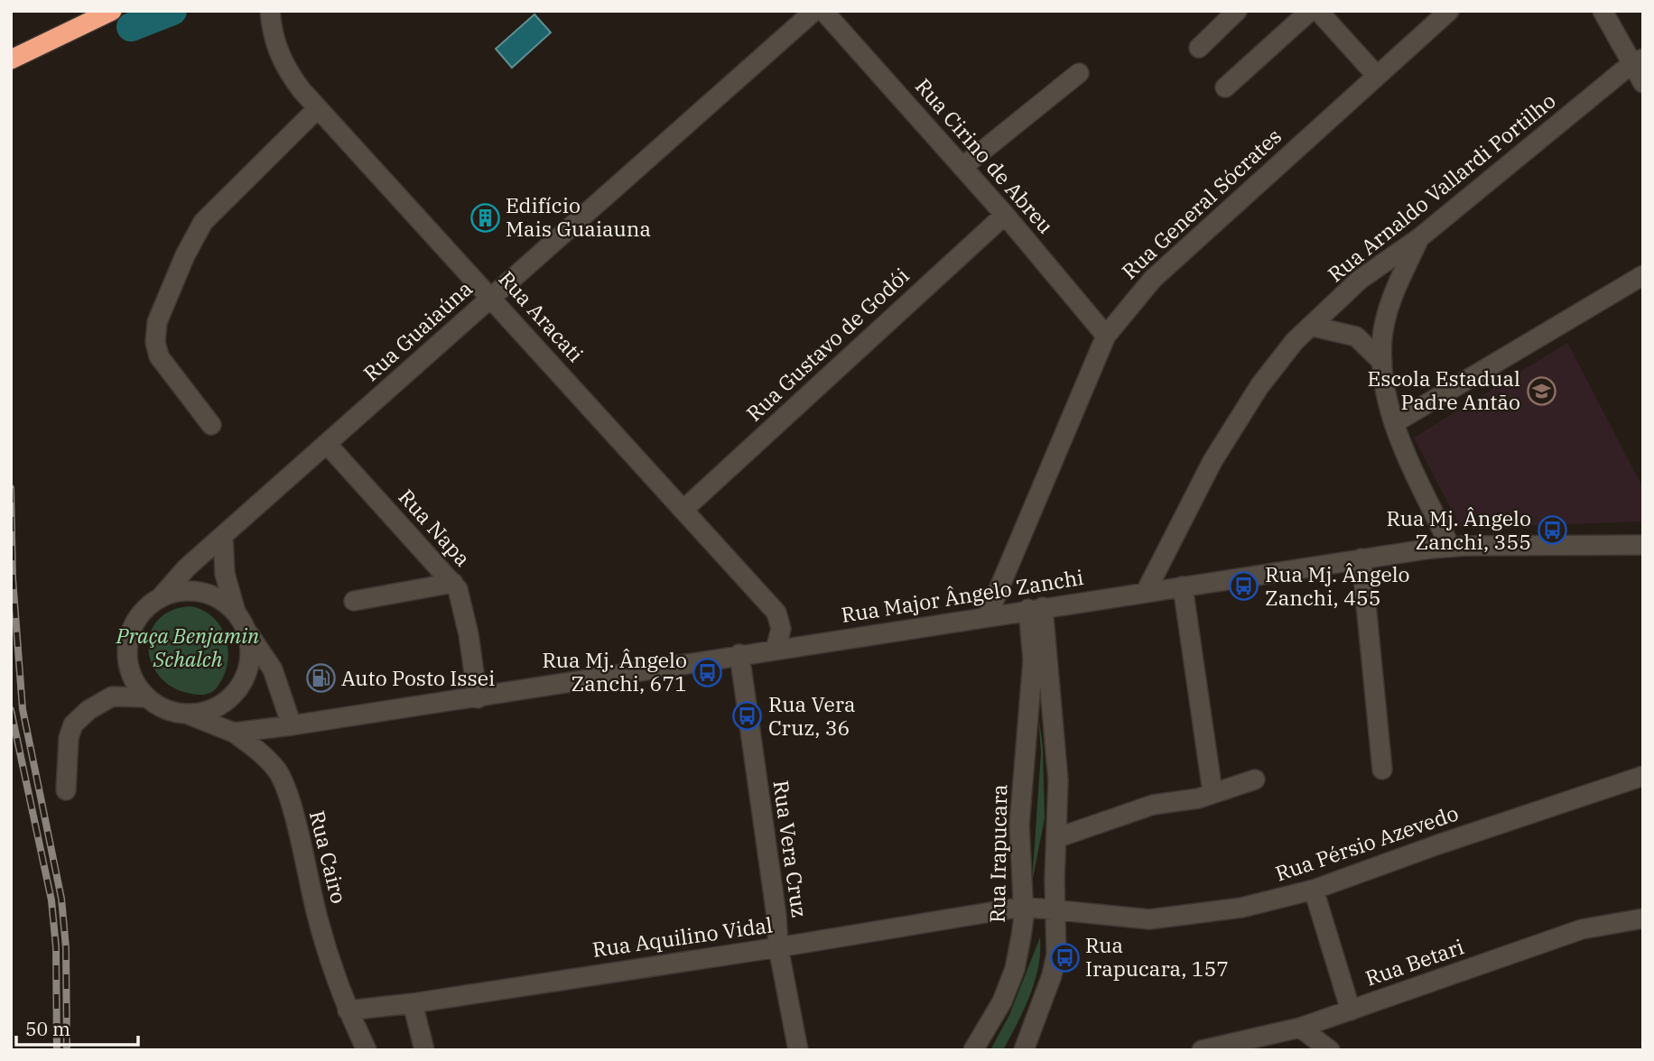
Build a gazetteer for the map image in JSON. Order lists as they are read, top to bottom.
{
  "streets": {
    "street": [
      "Rua Cirino de Abreu",
      "Rua Arnaldo Vallardi Portilho",
      "Rua General Sócrates",
      "Rua Aracati",
      "Rua Guaiaúna",
      "Rua Gustavo de Godói",
      "Rua Napa",
      "Rua Major Ângelo Zanchi",
      "Rua Pérsio Azevedo",
      "Rua Vera Cruz",
      "Rua Irapucara",
      "Rua Cairo",
      "Rua Aquilino Vidal",
      "Rua Betari"
    ]
  },
  "crossings": [
    ["Rua Cirino de Abreu", "Rua General Sócrates"],
    ["Rua Cirino de Abreu", "Rua Gustavo de Godói"],
    ["Rua Arnaldo Vallardi Portilho", "Rua Major Ângelo Zanchi"],
    ["Rua General Sócrates", "Rua Major Ângelo Zanchi"],
    ["Rua Aracati", "Rua Guaiaúna"],
    ["Rua Aracati", "Rua Gustavo de Godói"],
    ["Rua Aracati", "Rua Major Ângelo Zanchi"],
    ["Rua Guaiaúna", "Rua Napa"],
    ["Rua Guaiaúna", "Rua Major Ângelo Zanchi"],
    ["Rua Napa", "Rua Major Ângelo Zanchi"],
    ["Rua Major Ângelo Zanchi", "Rua Vera Cruz"],
    ["Rua Major Ângelo Zanchi", "Rua Irapucara"],
    ["Rua Major Ângelo Zanchi", "Rua Cairo"],
    ["Rua Pérsio Azevedo", "Rua Irapucara"],
    ["Rua Pérsio Azevedo", "Rua Aquilino Vidal"],
    ["Rua Vera Cruz", "Rua Aquilino Vidal"],
    ["Rua Irapucara", "Rua Aquilino Vidal"],
    ["Rua Cairo", "Rua Aquilino Vidal"]
  ],
  "parks": ["Praça Benjamin Schalch"],
  "places": {
    "building": ["Edifício Mais Guaiauna"],
    "school or university": ["Escola Estadual Padre Antão"],
    "bus stop": [
      "Rua Mj. Ângelo Zanchi, 355",
      "Rua Mj. Ângelo Zanchi, 455",
      "Rua Mj. Ângelo Zanchi, 671",
      "Rua Vera Cruz, 36",
      "Rua Irapucara, 157"
    ],
    "fuel station": ["Auto Posto Issei"]
  },
  "scale_bar": "50 m"
}
